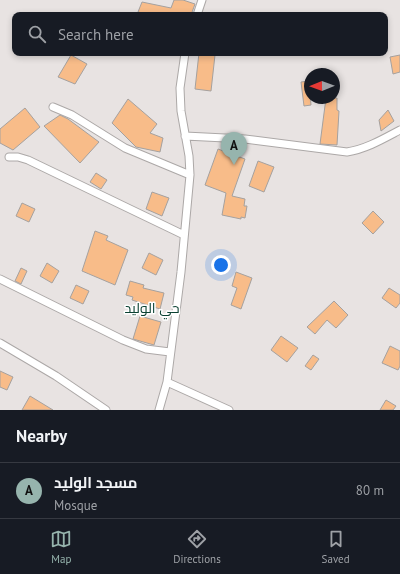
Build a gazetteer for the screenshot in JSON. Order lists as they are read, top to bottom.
{
  "districts": ["حي الوليد"],
  "north": "left",
  "page": {
    "search": "Search here",
    "pins": "A",
    "heading": "Nearby",
    "list": [
      {
        "mark": "A",
        "name": "مسجد الوليد",
        "note": "Mosque",
        "value": "80 m"
      }
    ],
    "nav": ["Map", "Directions", "Saved"]
  }
}
